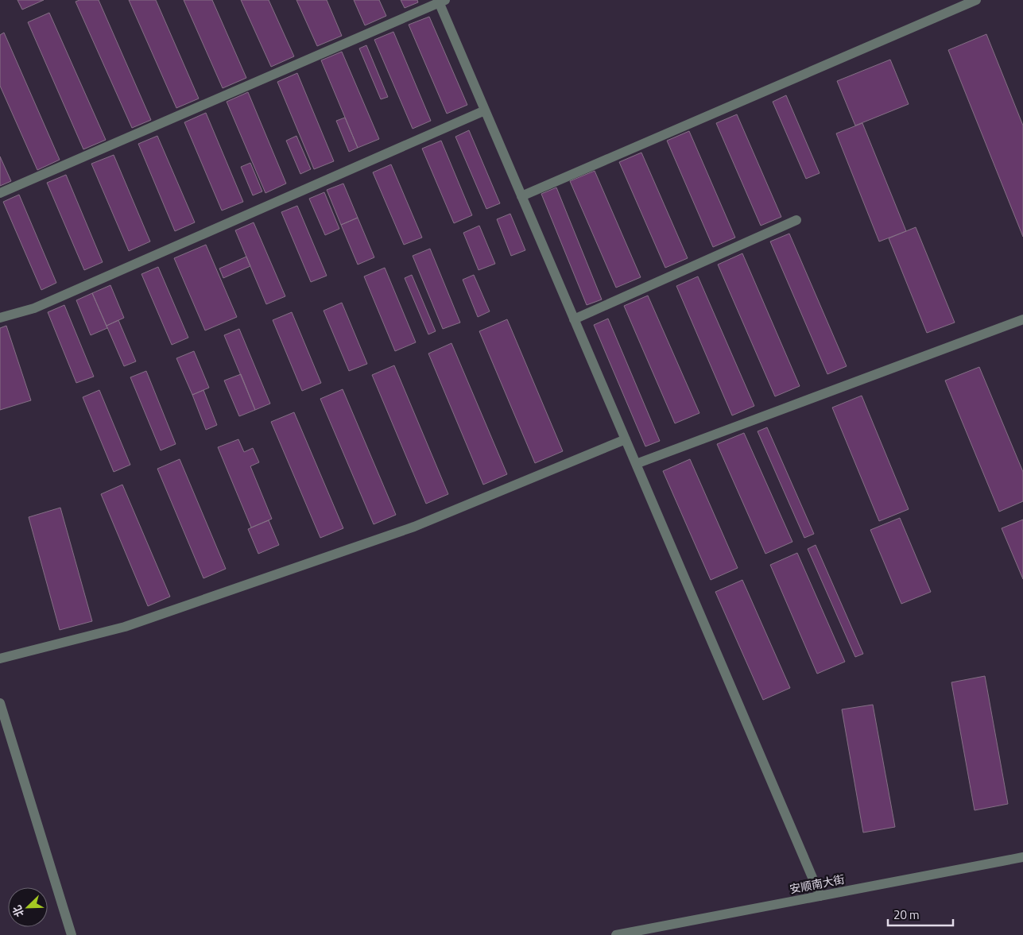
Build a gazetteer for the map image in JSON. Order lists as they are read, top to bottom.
{
  "streets": {
    "street": ["安顺南大街"]
  },
  "scale_bar": "20 m",
  "north": "bottom left"
}
